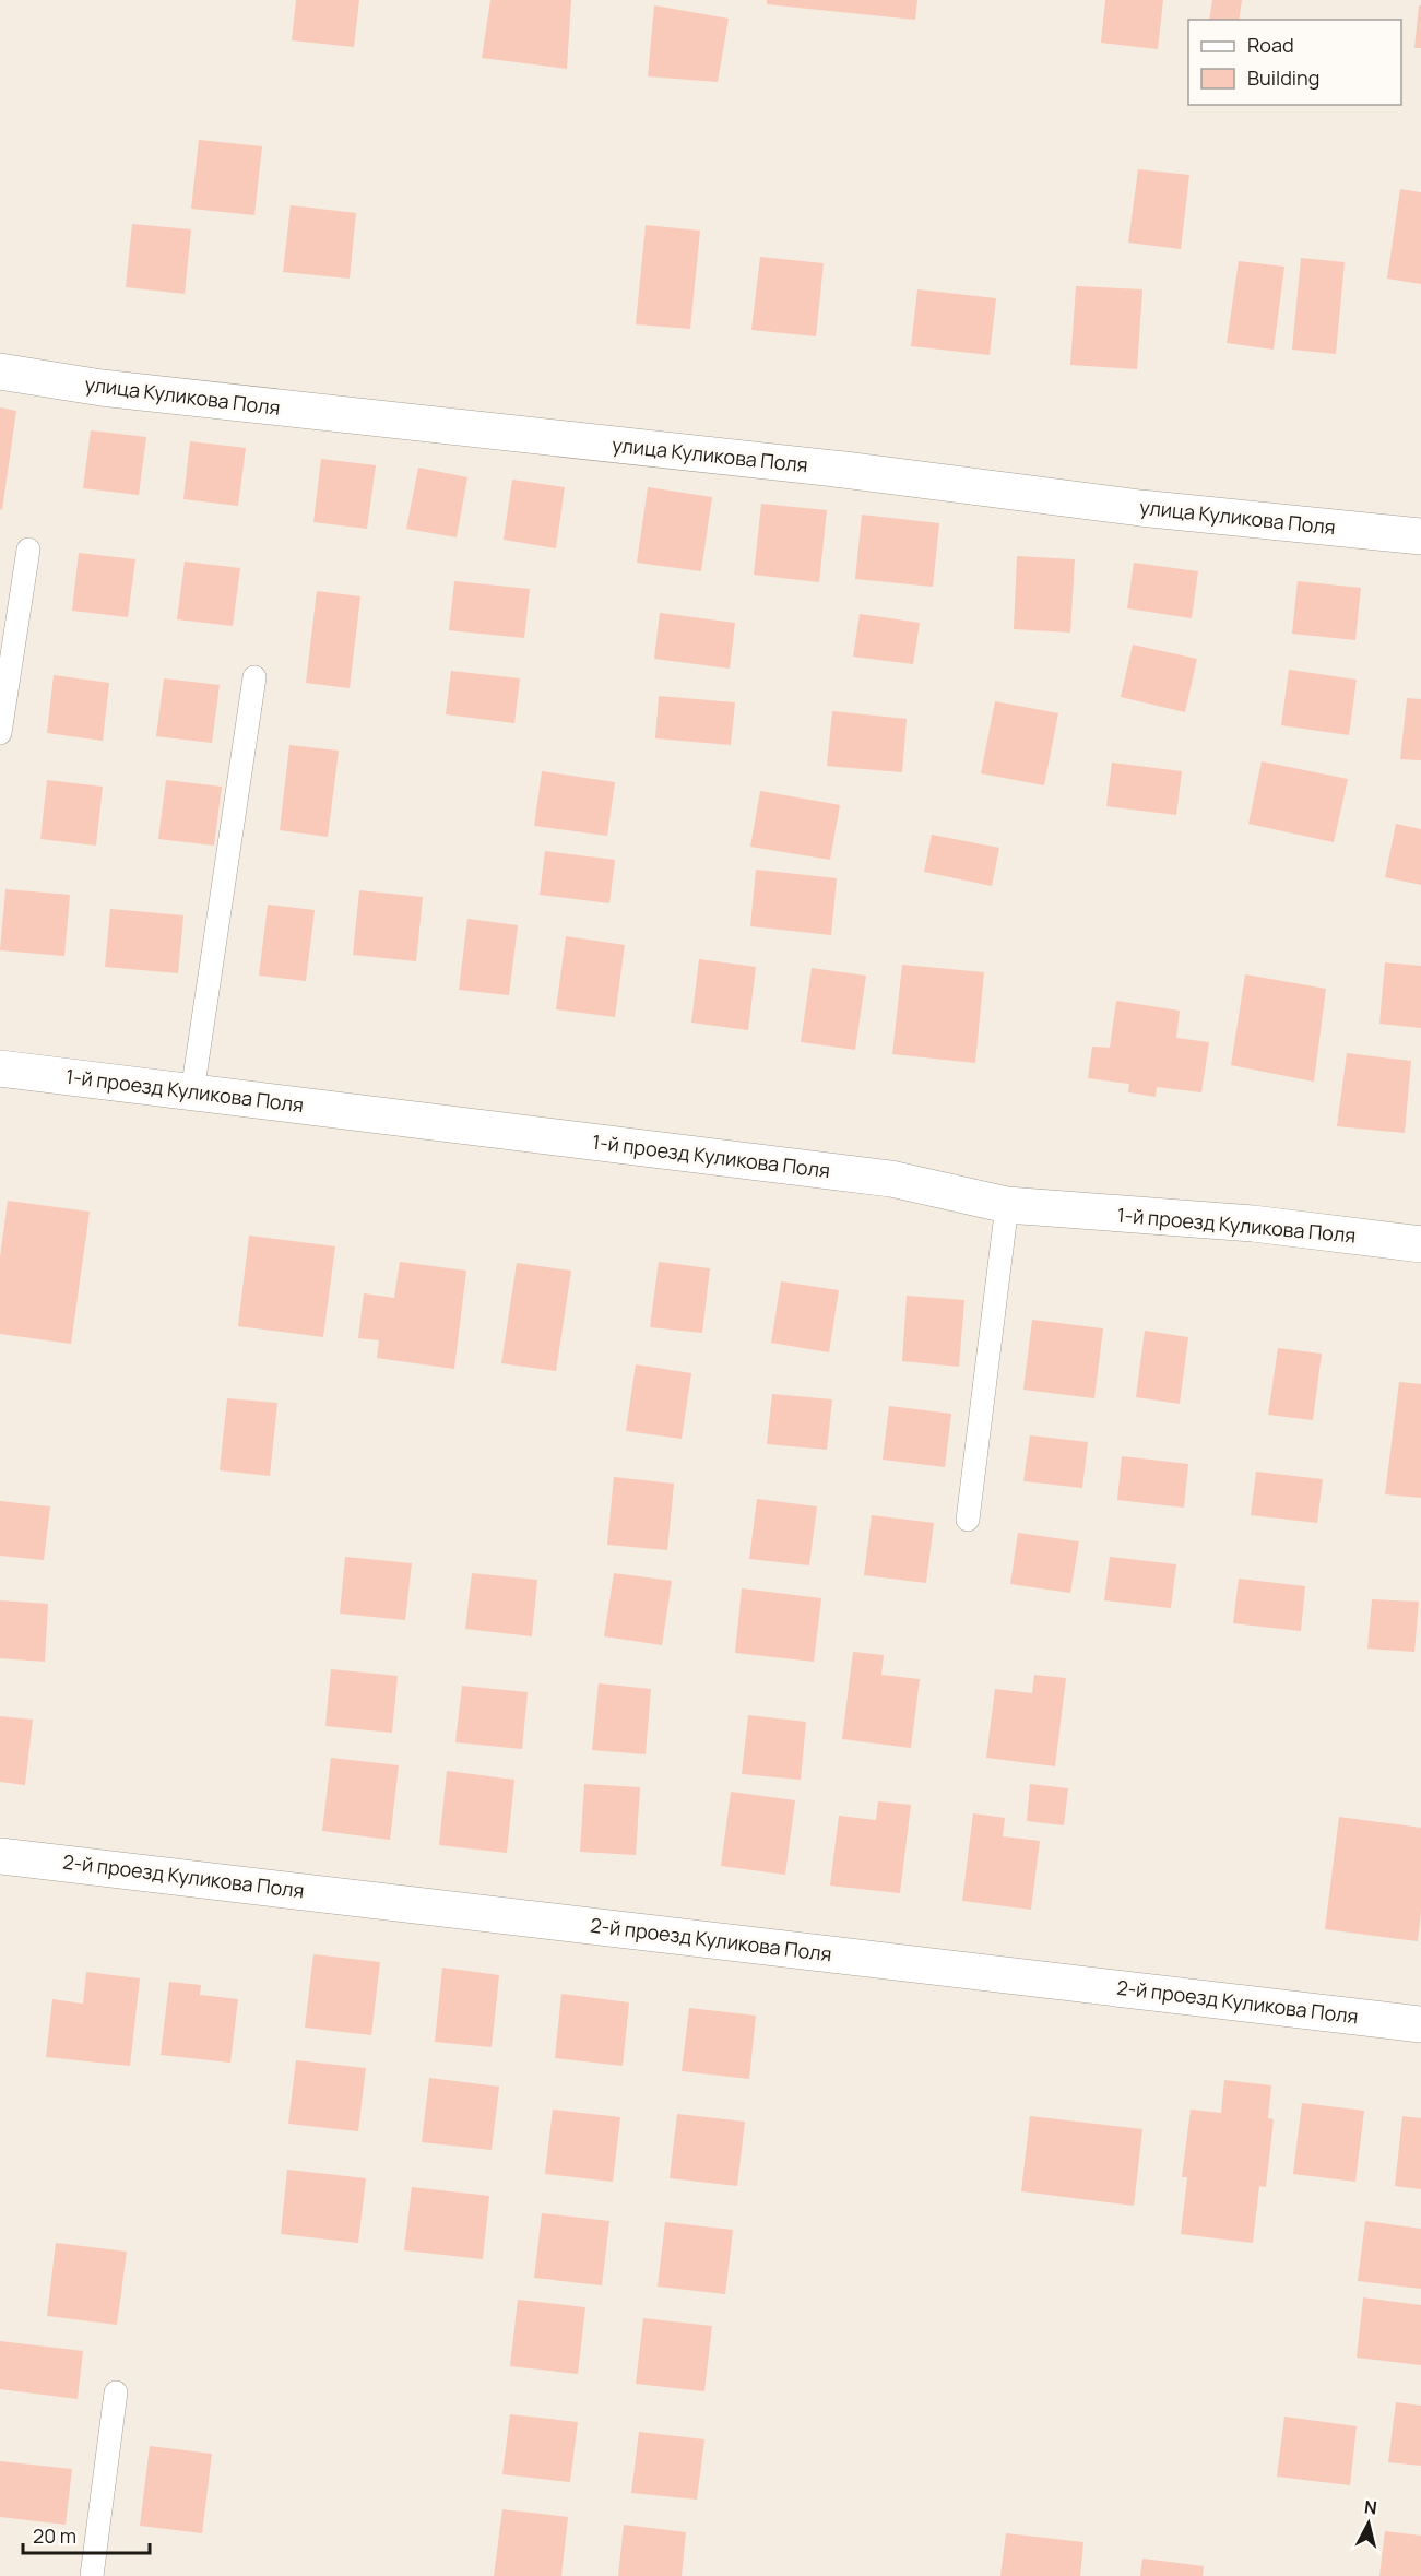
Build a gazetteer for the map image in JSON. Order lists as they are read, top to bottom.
{
  "streets": {
    "street": ["улица Куликова Поля", "1-й проезд Куликова Поля", "2-й проезд Куликова Поля"]
  },
  "legend": ["Road", "Building"],
  "scale_bar": "20 m",
  "north": "top"
}
